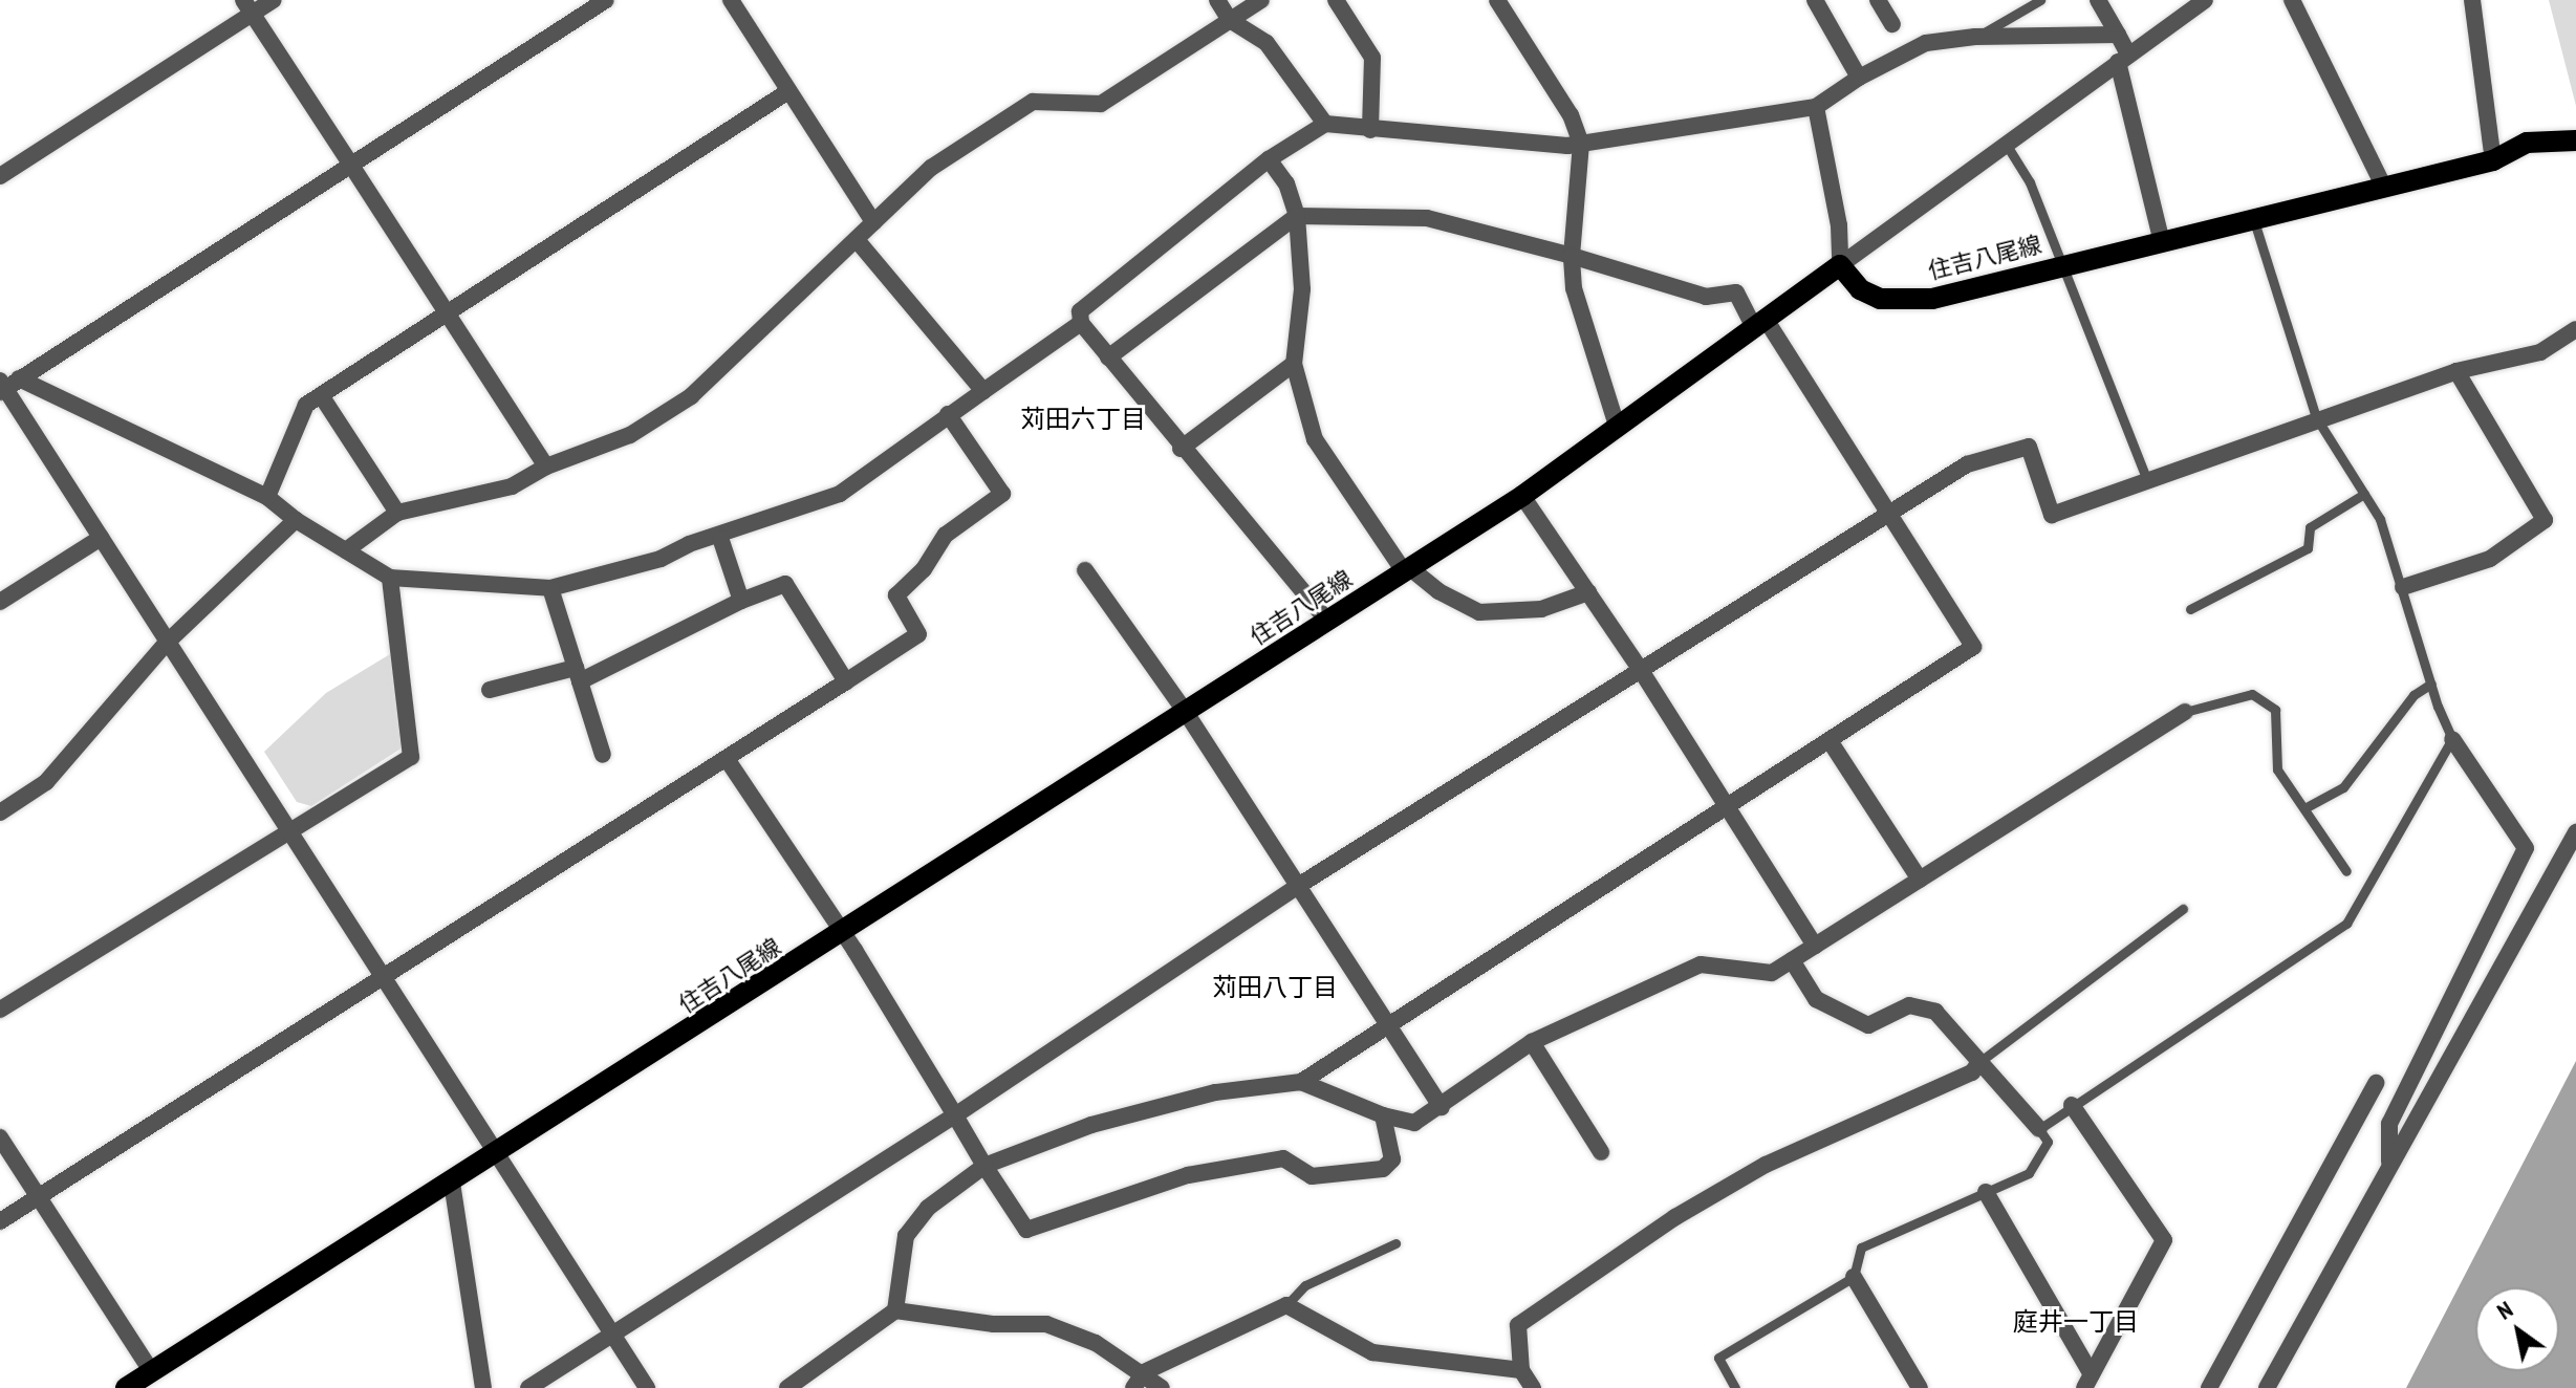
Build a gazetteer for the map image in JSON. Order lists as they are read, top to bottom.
{
  "streets": {
    "main road": ["住吉八尾線"]
  },
  "districts": ["苅田六丁目", "苅田八丁目", "庭井一丁目"],
  "north": "top left"
}
